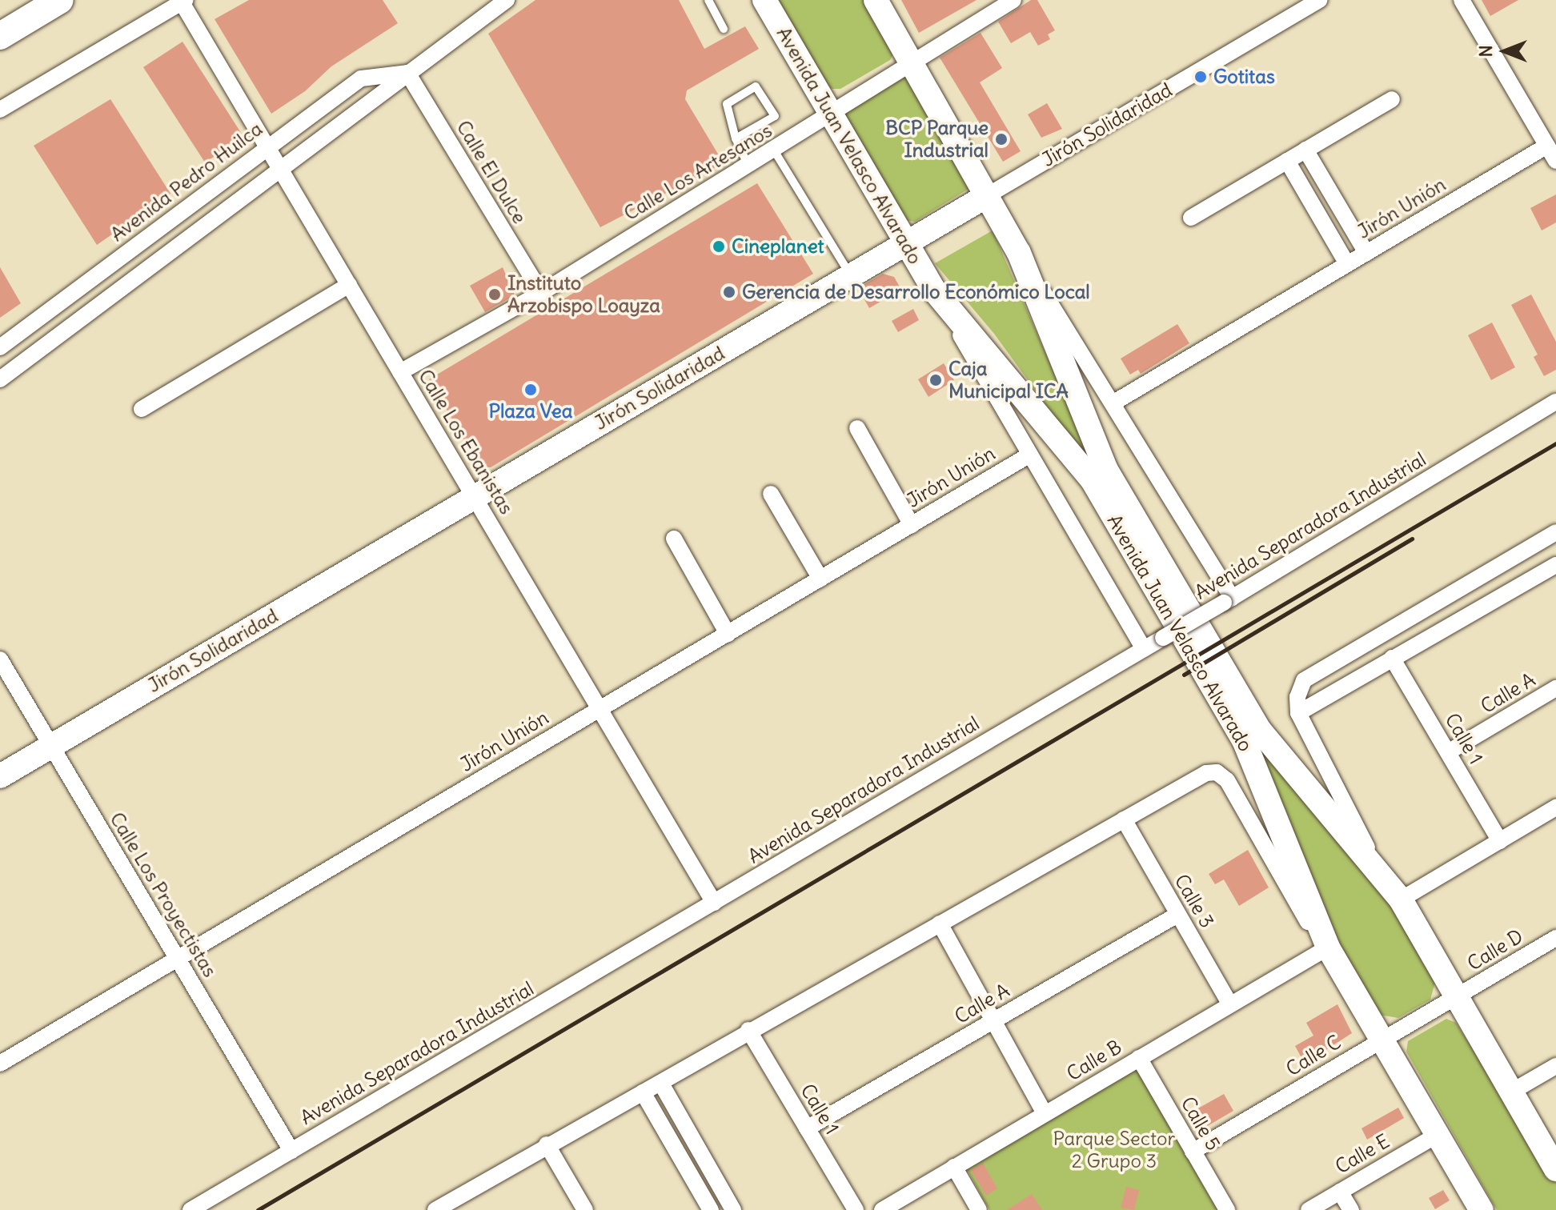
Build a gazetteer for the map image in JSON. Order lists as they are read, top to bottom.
{
  "streets": {
    "main road": ["Jirón Solidaridad", "Avenida Juan Velasco Alvarado"],
    "street": [
      "Calle El Dulce",
      "Calle Los Artesanos",
      "Avenida Pedro Huilca",
      "Jirón Unión",
      "Calle Los Ebanistas",
      "Avenida Separadora Industrial",
      "Calle A",
      "Calle 1",
      "Calle Los Proyectistas",
      "Calle 3",
      "Calle D",
      "Calle C",
      "Calle B",
      "Calle 5",
      "Calle E"
    ]
  },
  "crossings": [
    ["Jirón Solidaridad", "Avenida Juan Velasco Alvarado"],
    ["Jirón Solidaridad", "Calle Los Ebanistas"],
    ["Jirón Solidaridad", "Calle Los Proyectistas"],
    ["Avenida Juan Velasco Alvarado", "Calle Los Artesanos"],
    ["Avenida Juan Velasco Alvarado", "Jirón Unión"],
    ["Avenida Juan Velasco Alvarado", "Avenida Separadora Industrial"],
    ["Avenida Juan Velasco Alvarado", "Calle 3"],
    ["Avenida Juan Velasco Alvarado", "Calle D"],
    ["Avenida Juan Velasco Alvarado", "Calle C"],
    ["Avenida Juan Velasco Alvarado", "Calle B"],
    ["Avenida Juan Velasco Alvarado", "Calle E"],
    ["Calle El Dulce", "Calle Los Artesanos"],
    ["Calle El Dulce", "Avenida Pedro Huilca"],
    ["Calle Los Artesanos", "Calle Los Ebanistas"],
    ["Avenida Pedro Huilca", "Calle Los Ebanistas"],
    ["Jirón Unión", "Calle Los Ebanistas"],
    ["Jirón Unión", "Calle Los Proyectistas"],
    ["Calle Los Ebanistas", "Avenida Separadora Industrial"],
    ["Avenida Separadora Industrial", "Calle Los Proyectistas"],
    ["Calle A", "Calle 1"],
    ["Calle A", "Calle 3"],
    ["Calle 3", "Calle B"],
    ["Calle D", "Calle C"],
    ["Calle C", "Calle 5"],
    ["Calle B", "Calle 5"]
  ],
  "parks": ["Parque Sector 2 Grupo 3"],
  "places": [
    "Gotitas",
    "BCP Parque Industrial",
    "Cineplanet",
    "Gerencia de Desarrollo Económico Local",
    "Instituto Arzobispo Loayza",
    "Caja Municipal ICA",
    "Plaza Vea"
  ],
  "north": "left"
}
